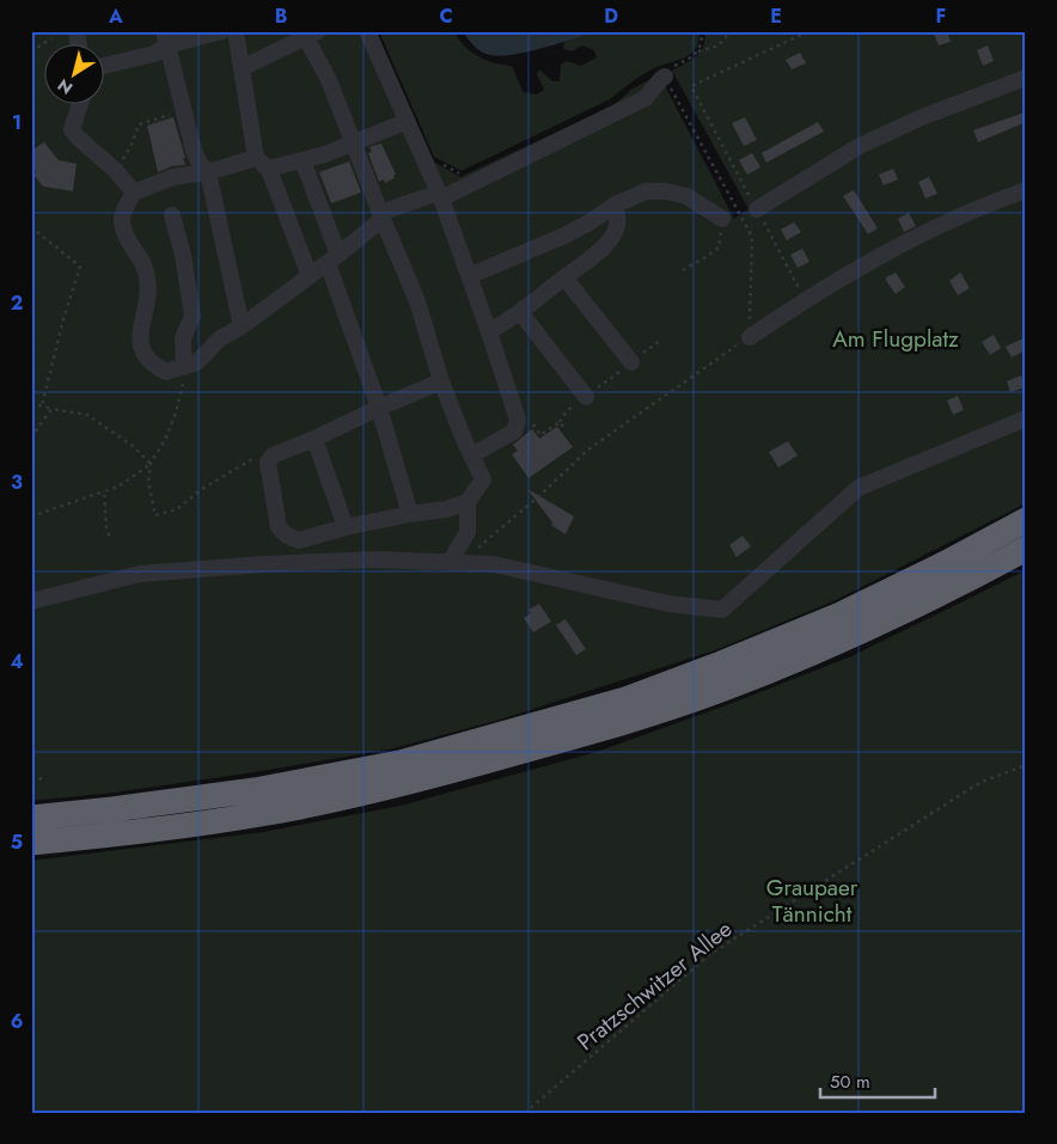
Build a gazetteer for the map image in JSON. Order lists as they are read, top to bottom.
{
  "streets": {
    "path": ["Pratzschwitzer Allee"]
  },
  "parks": ["Am Flugplatz", "Graupaer Tännicht"],
  "scale_bar": "50 m",
  "north": "bottom left",
  "grid": {
    "columns": [
      "A",
      "B",
      "C",
      "D",
      "E",
      "F"
    ],
    "rows": [
      "1",
      "2",
      "3",
      "4",
      "5",
      "6"
    ]
  }
}
